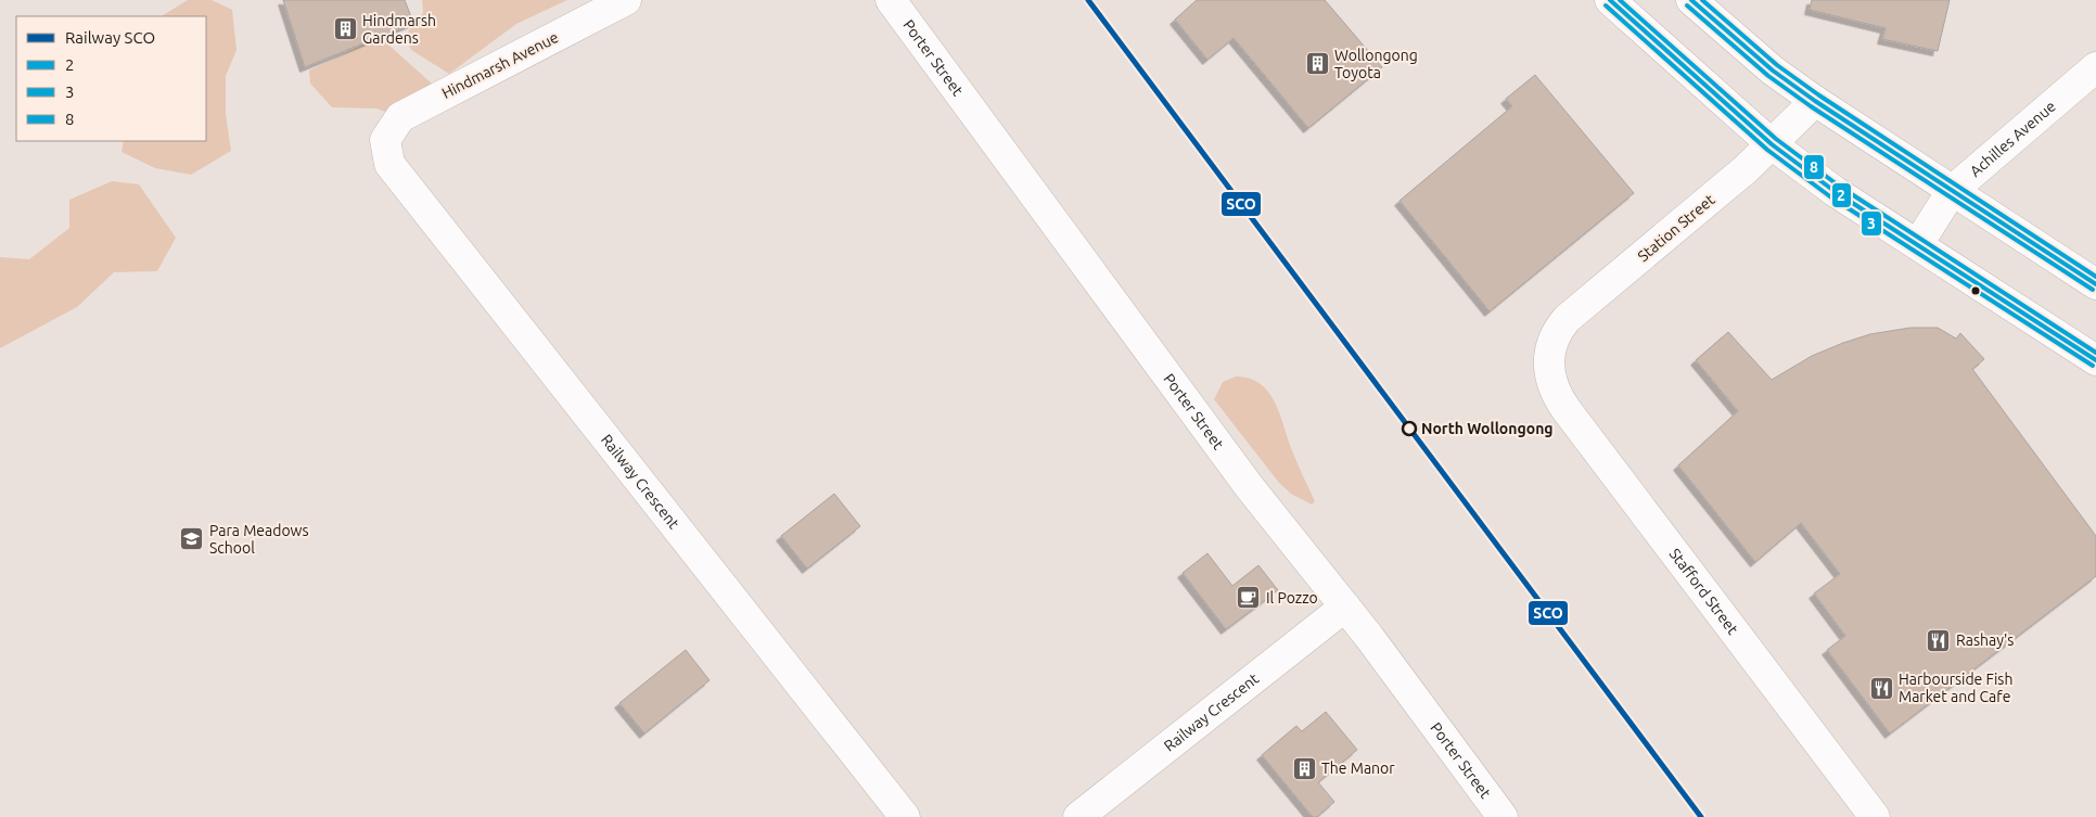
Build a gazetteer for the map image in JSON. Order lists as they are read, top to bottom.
{
  "streets": {
    "street": [
      "Porter Street",
      "Hindmarsh Avenue",
      "Achilles Avenue",
      "Station Street",
      "Railway Crescent",
      "Stafford Street"
    ]
  },
  "crossings": [
    ["Porter Street", "Railway Crescent"],
    ["Hindmarsh Avenue", "Railway Crescent"],
    ["Station Street", "Stafford Street"]
  ],
  "places": {
    "building": ["Hindmarsh Gardens", "Wollongong Toyota", "The Manor"],
    "other": ["North Wollongong"],
    "school or university": ["Para Meadows School"],
    "cafe": ["Il Pozzo"],
    "restaurant": ["Rashay's", "Harbourside Fish Market and Cafe"]
  },
  "lines": [
    "rail line SCO",
    "transit line 2",
    "transit line 8",
    "transit line 3"
  ],
  "legend": [
    "Railway SCO",
    "2",
    "3",
    "8"
  ]
}
